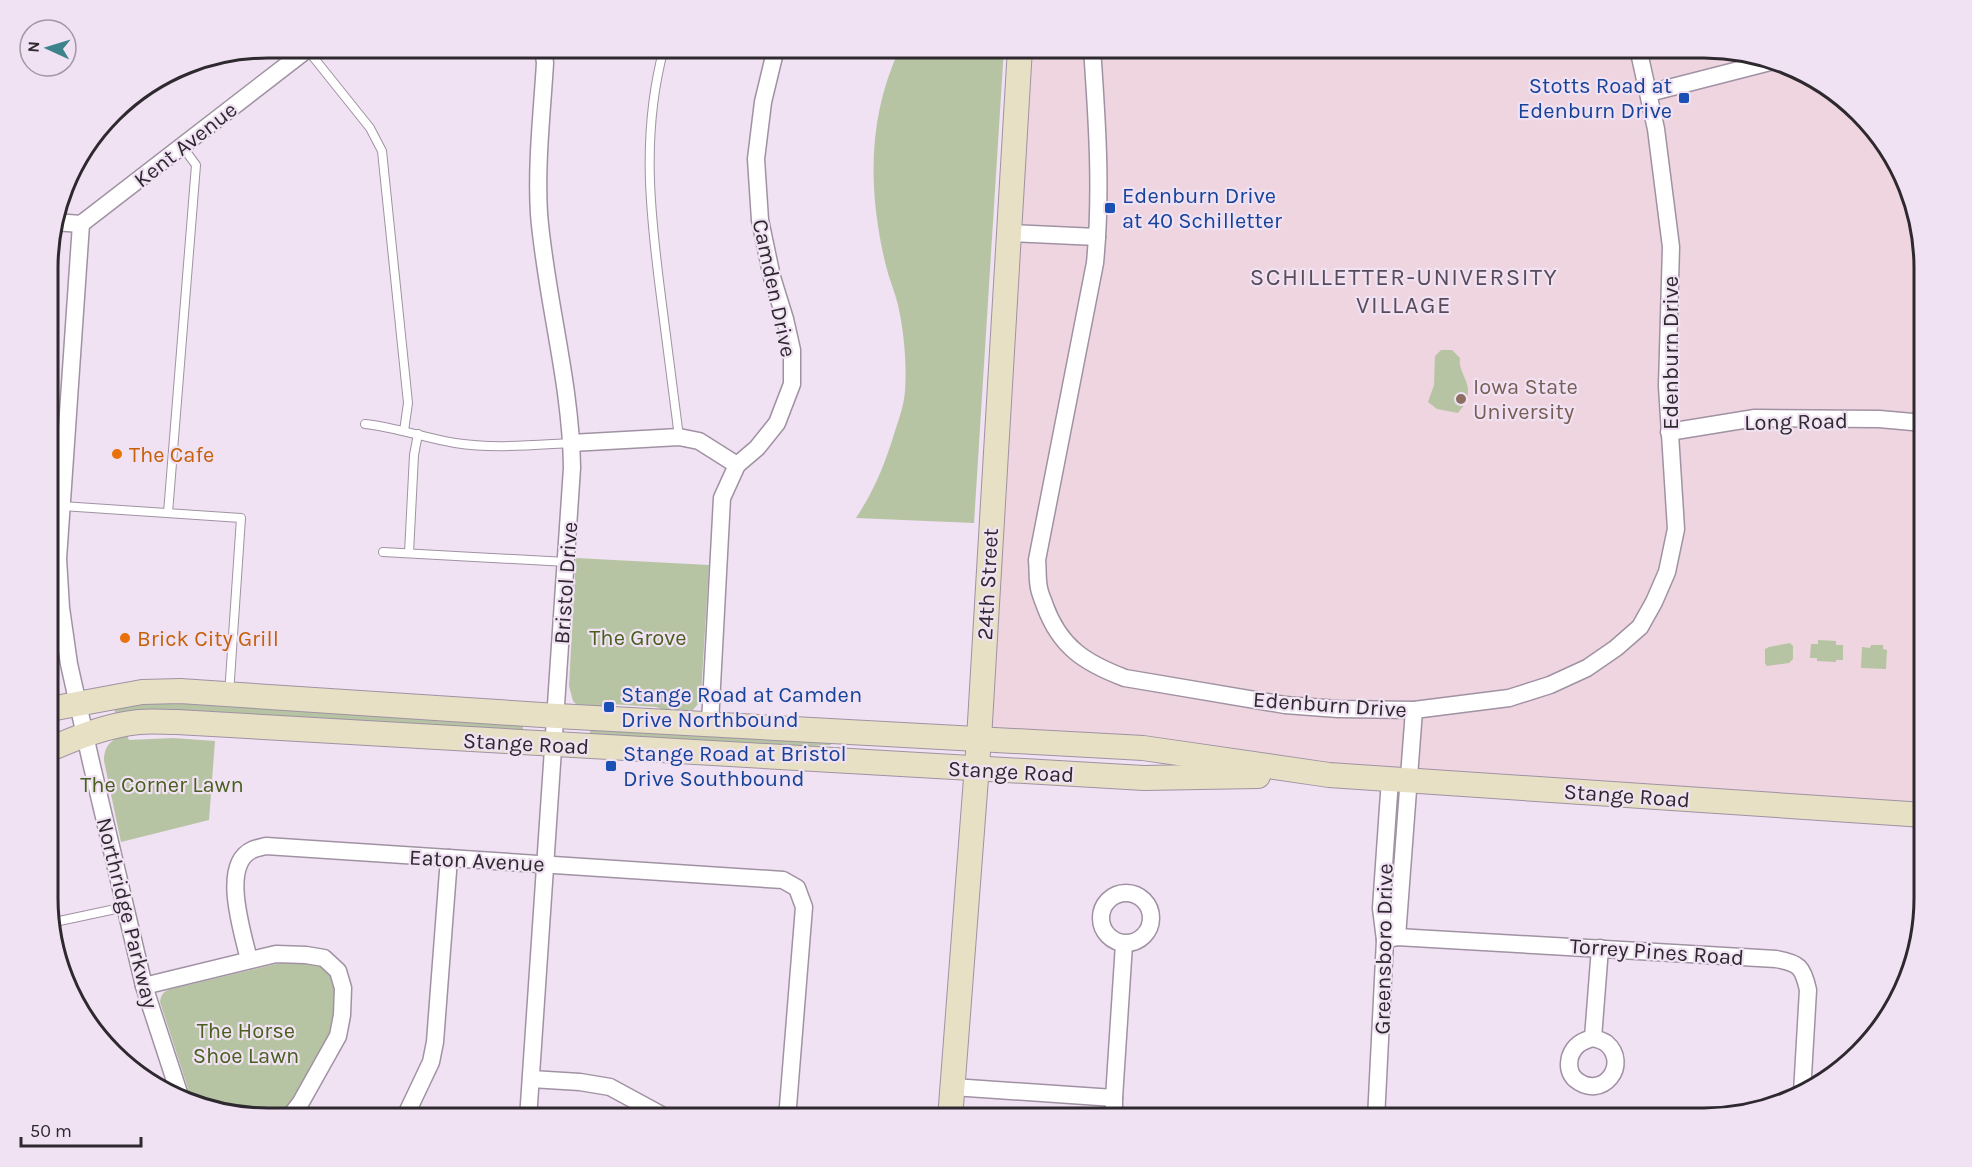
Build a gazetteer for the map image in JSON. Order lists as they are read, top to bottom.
{
  "streets": {
    "main road": ["24th Street", "Stange Road"],
    "street": [
      "Kent Avenue",
      "Camden Drive",
      "Edenburn Drive",
      "Long Road",
      "Bristol Drive",
      "Eaton Avenue",
      "Northridge Parkway",
      "Greensboro Drive",
      "Torrey Pines Road"
    ]
  },
  "crossings": [
    ["Kent Avenue", "Northridge Parkway"],
    ["Camden Drive", "Stange Road"],
    ["Edenburn Drive", "Long Road"],
    ["Edenburn Drive", "Greensboro Drive"],
    ["Bristol Drive", "Stange Road"],
    ["Bristol Drive", "Eaton Avenue"],
    ["24th Street", "Stange Road"],
    ["Stange Road", "Northridge Parkway"],
    ["Stange Road", "Greensboro Drive"],
    ["Greensboro Drive", "Torrey Pines Road"]
  ],
  "districts": ["SCHILLETTER-UNIVERSITY VILLAGE"],
  "parks": ["The Grove", "The Corner Lawn", "The Horse Shoe Lawn"],
  "places": {
    "transit": [
      "Stotts Road at Edenburn Drive",
      "Edenburn Drive at 40 Schilletter",
      "Stange Road at Camden Drive Northbound",
      "Stange Road at Bristol Drive Southbound"
    ],
    "other": ["Iowa State University", "The Cafe", "Brick City Grill"]
  },
  "scale_bar": "50 m",
  "north": "left"
}
